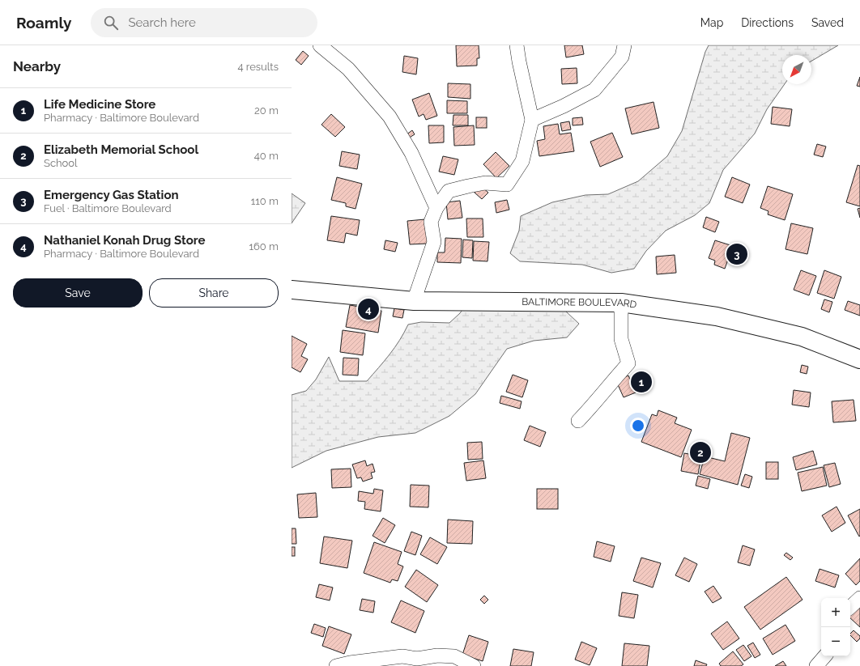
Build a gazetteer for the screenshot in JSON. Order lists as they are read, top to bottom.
{
  "streets": {
    "highway": ["BALTIMORE BOULEVARD"]
  },
  "north": "bottom left",
  "page": {
    "header": "Roamly",
    "search": "Search here",
    "nav": ["Map", "Directions", "Saved"],
    "heading": ["Nearby", "4 results"],
    "list": [
      {
        "mark": "1",
        "name": "Life Medicine Store",
        "note": "Pharmacy · Baltimore Boulevard",
        "value": "20 m"
      },
      {
        "mark": "2",
        "name": "Elizabeth Memorial School",
        "note": "School",
        "value": "40 m"
      },
      {
        "mark": "3",
        "name": "Emergency Gas Station",
        "note": "Fuel · Baltimore Boulevard",
        "value": "110 m"
      },
      {
        "mark": "4",
        "name": "Nathaniel Konah Drug Store",
        "note": "Pharmacy · Baltimore Boulevard",
        "value": "160 m"
      }
    ],
    "pins": [
      "3",
      "4",
      "1",
      "2"
    ],
    "buttons": ["Save", "Share"],
    "map_buttons": ["+", "−"]
  }
}
